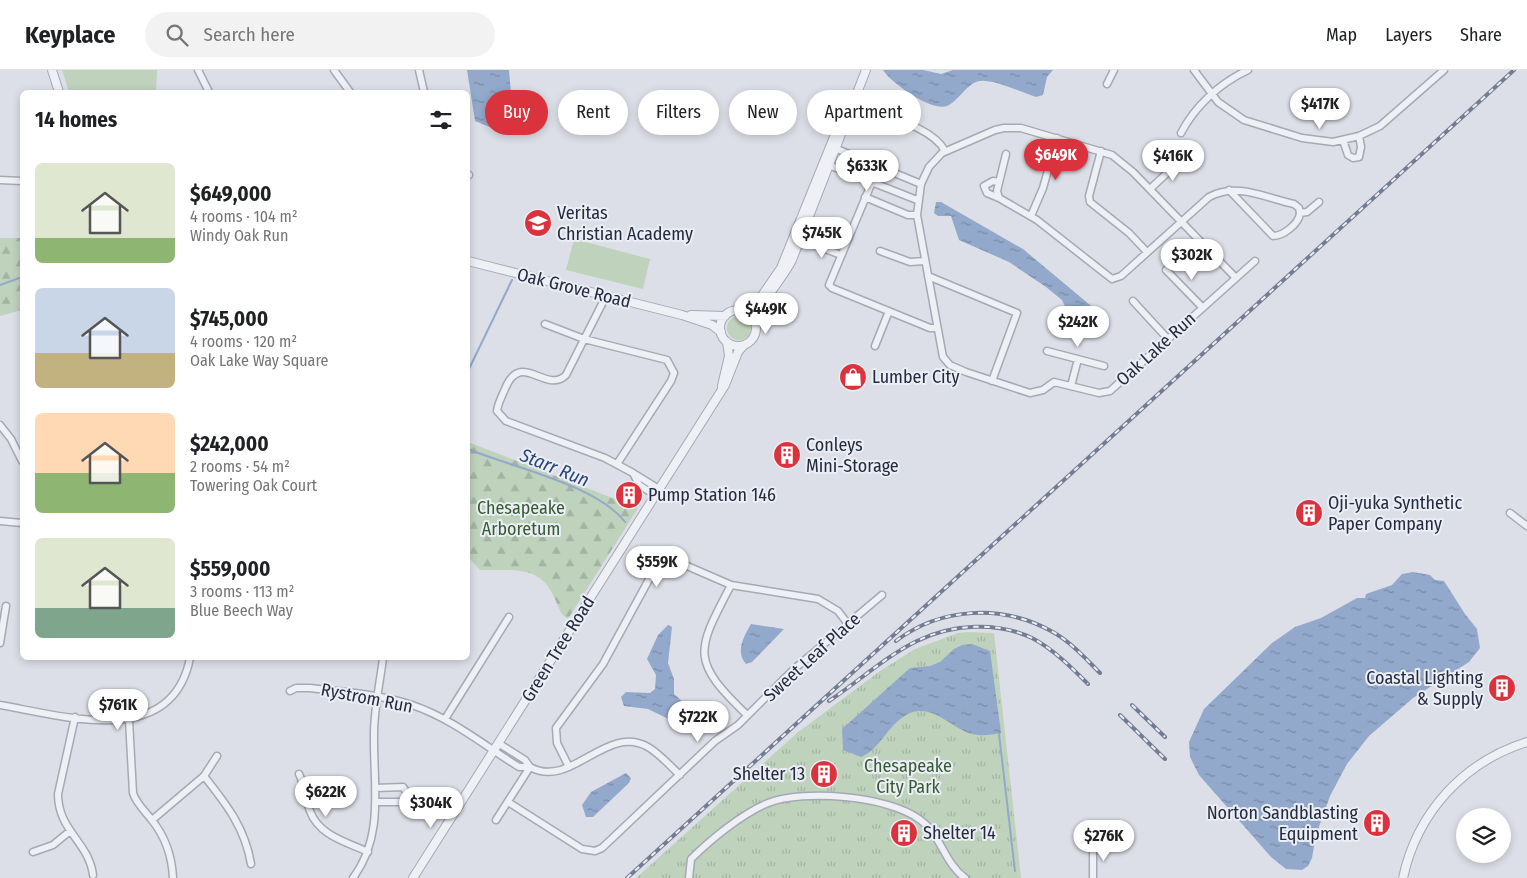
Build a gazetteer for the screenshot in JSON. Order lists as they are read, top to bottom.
{
  "streets": {
    "street": [
      "Oak Grove Road",
      "Oak Lake Run",
      "Green Tree Road",
      "Sweet Leaf Place",
      "Rystrom Run"
    ]
  },
  "crossings": [
    ["Oak Grove Road", "Green Tree Road"],
    ["Green Tree Road", "Rystrom Run"],
    ["Sweet Leaf Place", "Rystrom Run"]
  ],
  "water": ["Starr Run"],
  "parks": ["Chesapeake Arboretum", "Chesapeake City Park"],
  "places": {
    "school or university": ["Veritas Christian Academy"],
    "shop": ["Lumber City"],
    "building": [
      "Conleys Mini-Storage",
      "Pump Station 146",
      "Oji-yuka Synthetic Paper Company",
      "Coastal Lighting & Supply",
      "Shelter 13",
      "Norton Sandblasting Equipment",
      "Shelter 14"
    ]
  },
  "page": {
    "header": "Keyplace",
    "search": "Search here",
    "nav": ["Map", "Layers", "Share"],
    "price": [
      "$417K",
      "$649K",
      "$416K",
      "$633K",
      "$745K",
      "$302K",
      "$449K",
      "$242K",
      "$559K",
      "$761K",
      "$722K",
      "$622K",
      "$304K",
      "$276K"
    ],
    "chip": [
      "Buy",
      "Rent",
      "Filters",
      "New",
      "Apartment"
    ],
    "heading": "14 homes",
    "list": [
      {
        "name": "$649,000",
        "note": "4 rooms · 104 m² · Windy Oak Run"
      },
      {
        "name": "$745,000",
        "note": "4 rooms · 120 m² · Oak Lake Way Square"
      },
      {
        "name": "$242,000",
        "note": "2 rooms · 54 m² · Towering Oak Court"
      },
      {
        "name": "$559,000",
        "note": "3 rooms · 113 m² · Blue Beech Way"
      }
    ]
  }
}
